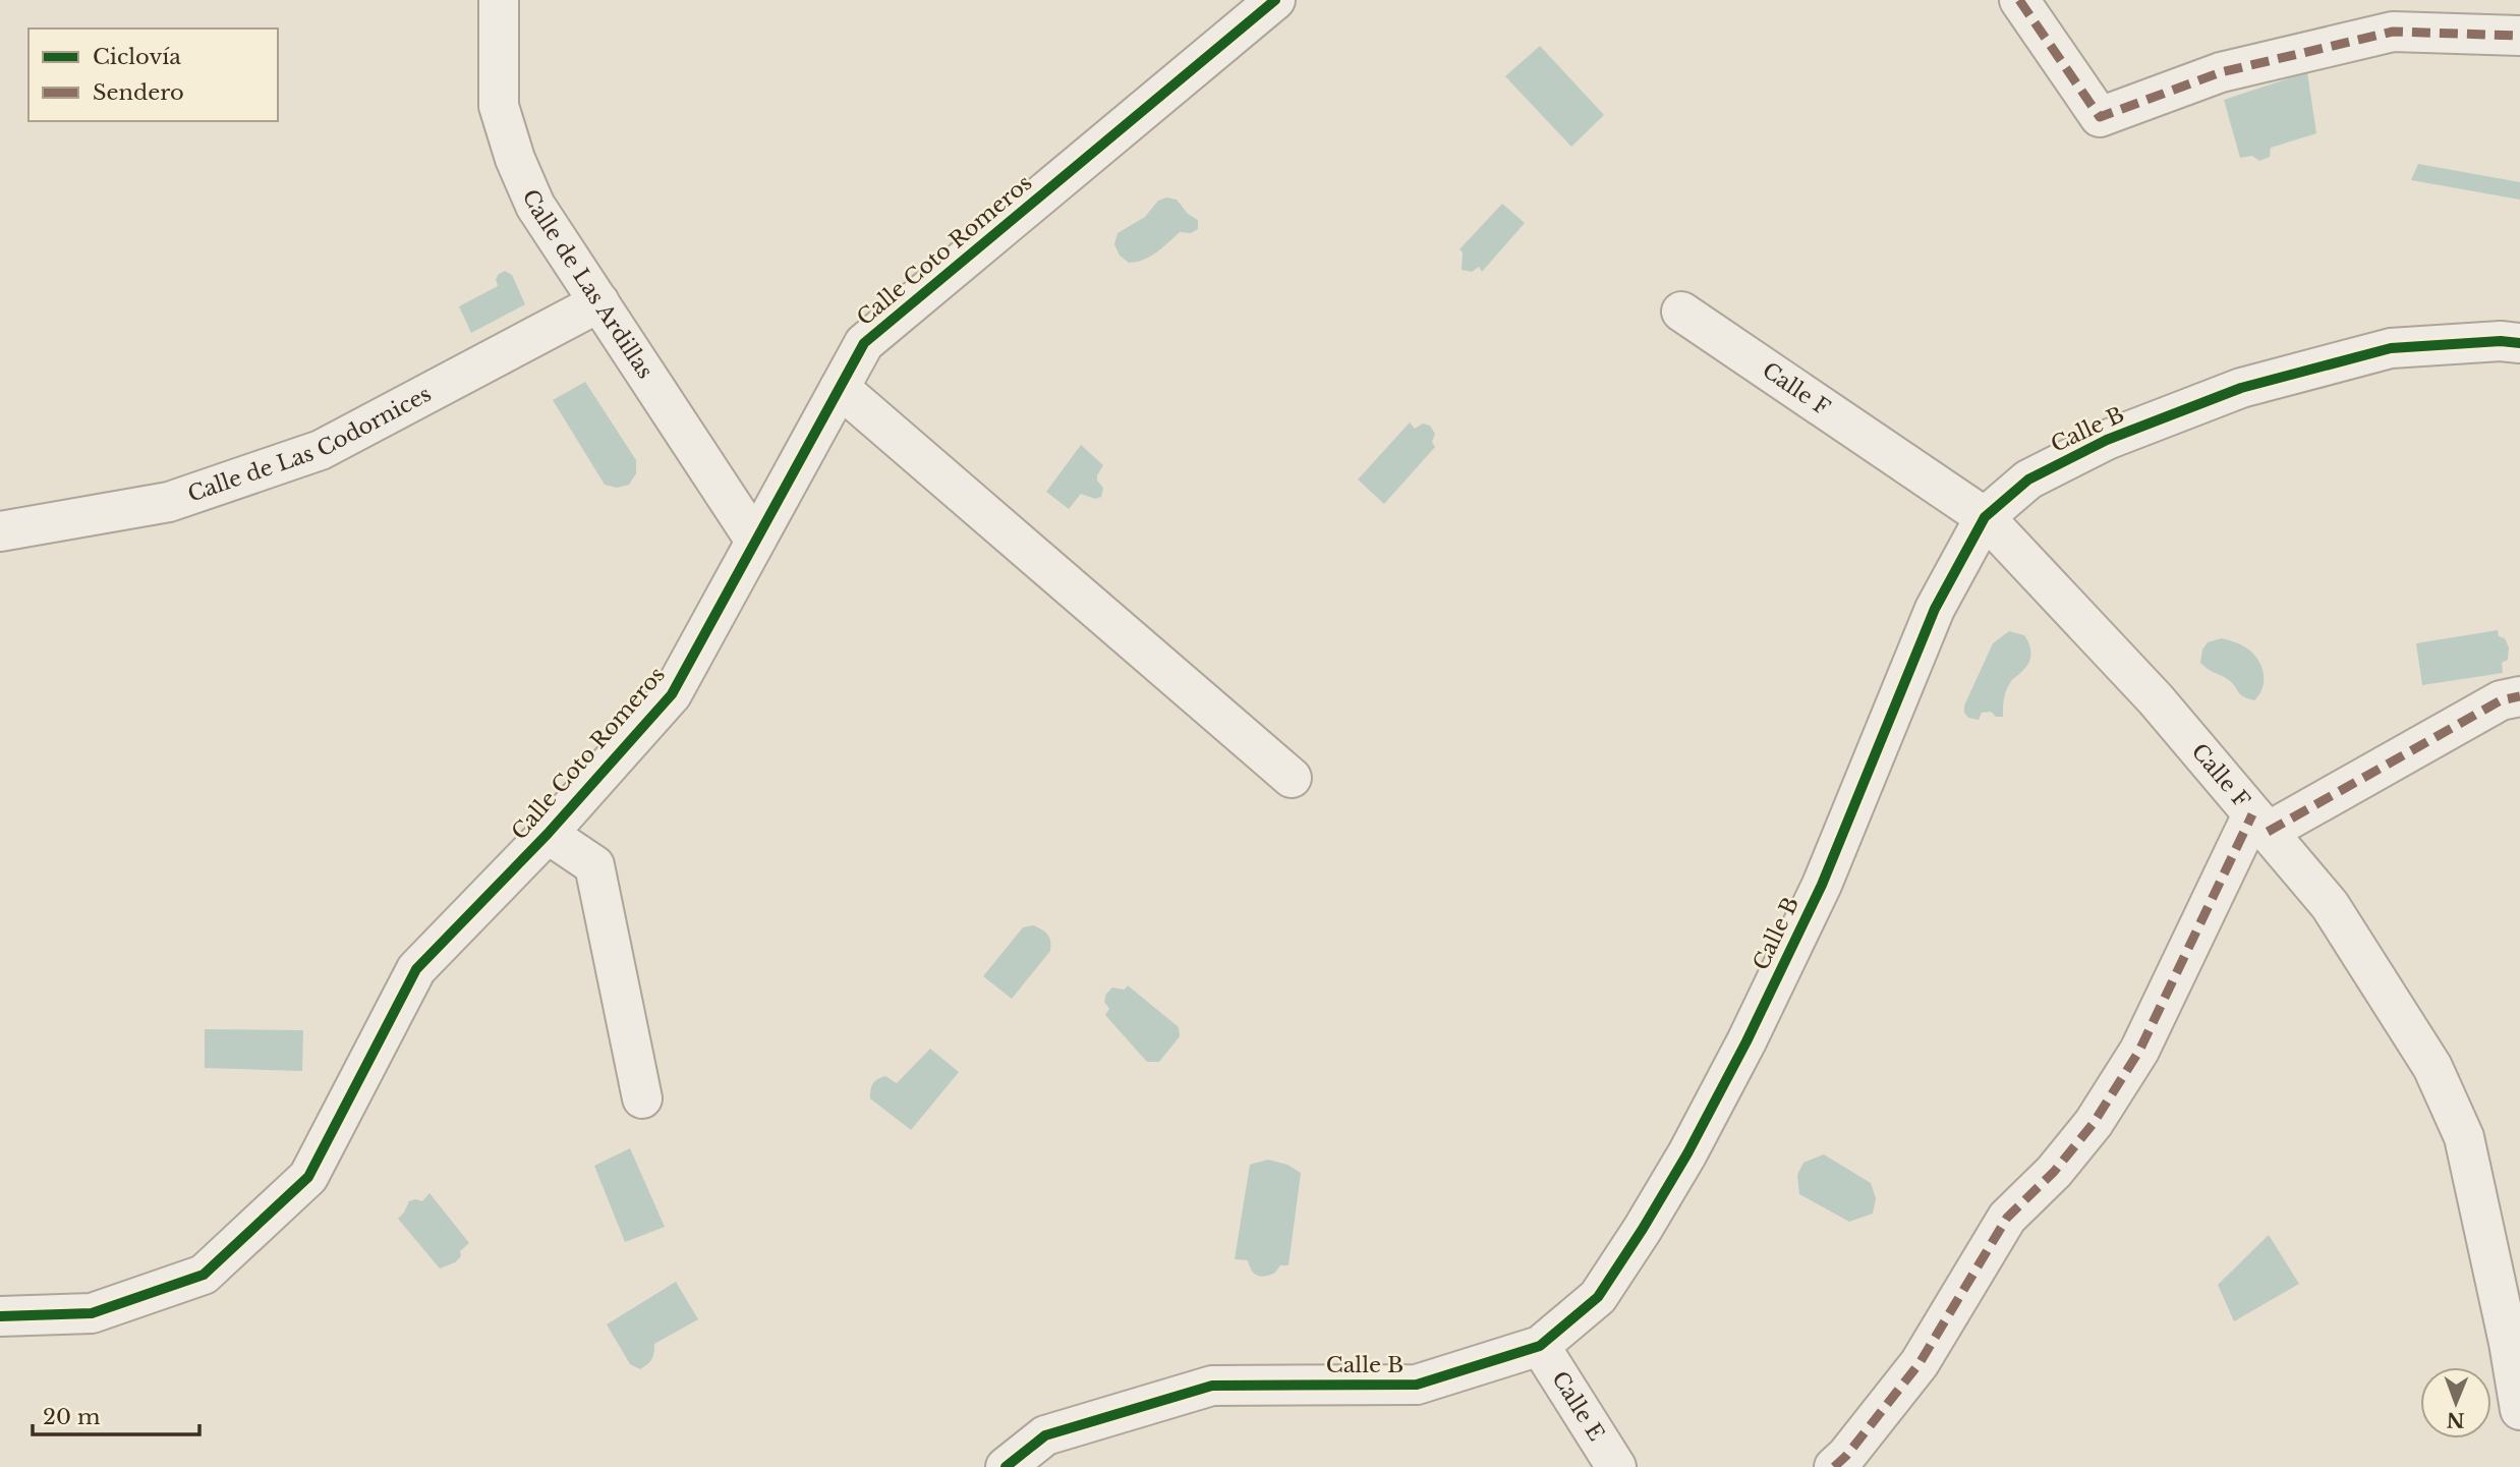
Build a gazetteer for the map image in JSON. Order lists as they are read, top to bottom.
{
  "streets": {
    "street": [
      "Calle Coto Romeros",
      "Calle de Las Ardillas",
      "Calle F",
      "Calle B",
      "Calle de Las Codornices",
      "Calle E"
    ]
  },
  "crossings": [
    ["Calle Coto Romeros", "Calle de Las Ardillas"],
    ["Calle de Las Ardillas", "Calle de Las Codornices"],
    ["Calle F", "Calle B"],
    ["Calle B", "Calle E"]
  ],
  "legend": ["Ciclovía", "Sendero"],
  "scale_bar": "20 m",
  "north": "bottom"
}
